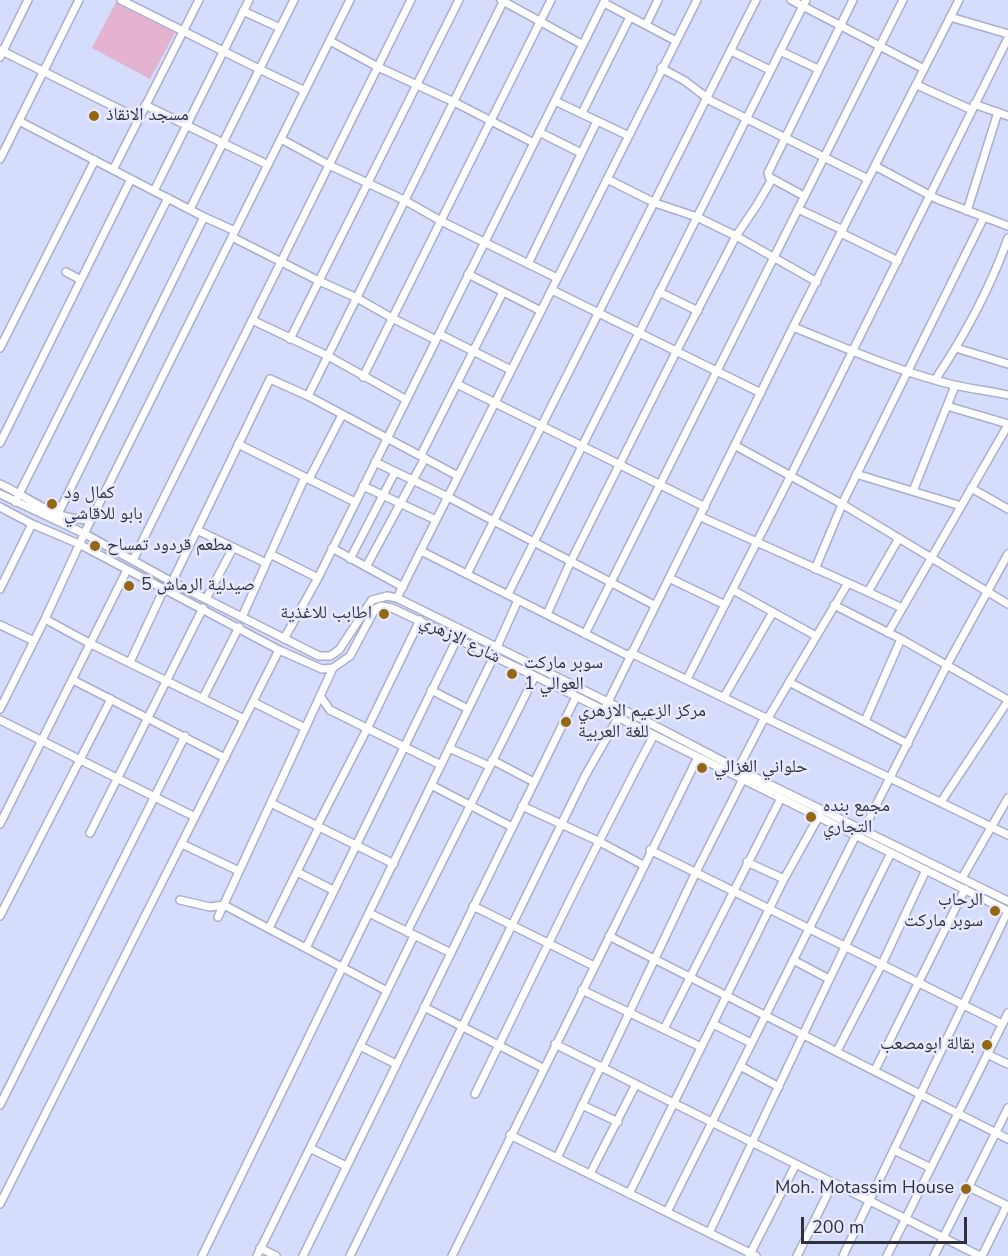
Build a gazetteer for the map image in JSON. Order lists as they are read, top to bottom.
{
  "streets": {
    "street": ["شارع الازهري"]
  },
  "places": [
    "مسجد الانقاذ",
    "كمال ود بابو للاقاشي",
    "مطعم قردود تمساح",
    "صيدلية الرماش 5",
    "اطابب للاغذية",
    "سوبر ماركت العوالي 1",
    "مركز الزعيم الازهري للغة العربية",
    "حلواني الغزالي",
    "مجمع بنده التجاري",
    "الرحاب سوبر ماركت",
    "بقالة ابومصعب",
    "Moh. Motassim House"
  ],
  "scale_bar": "200 m"
}
